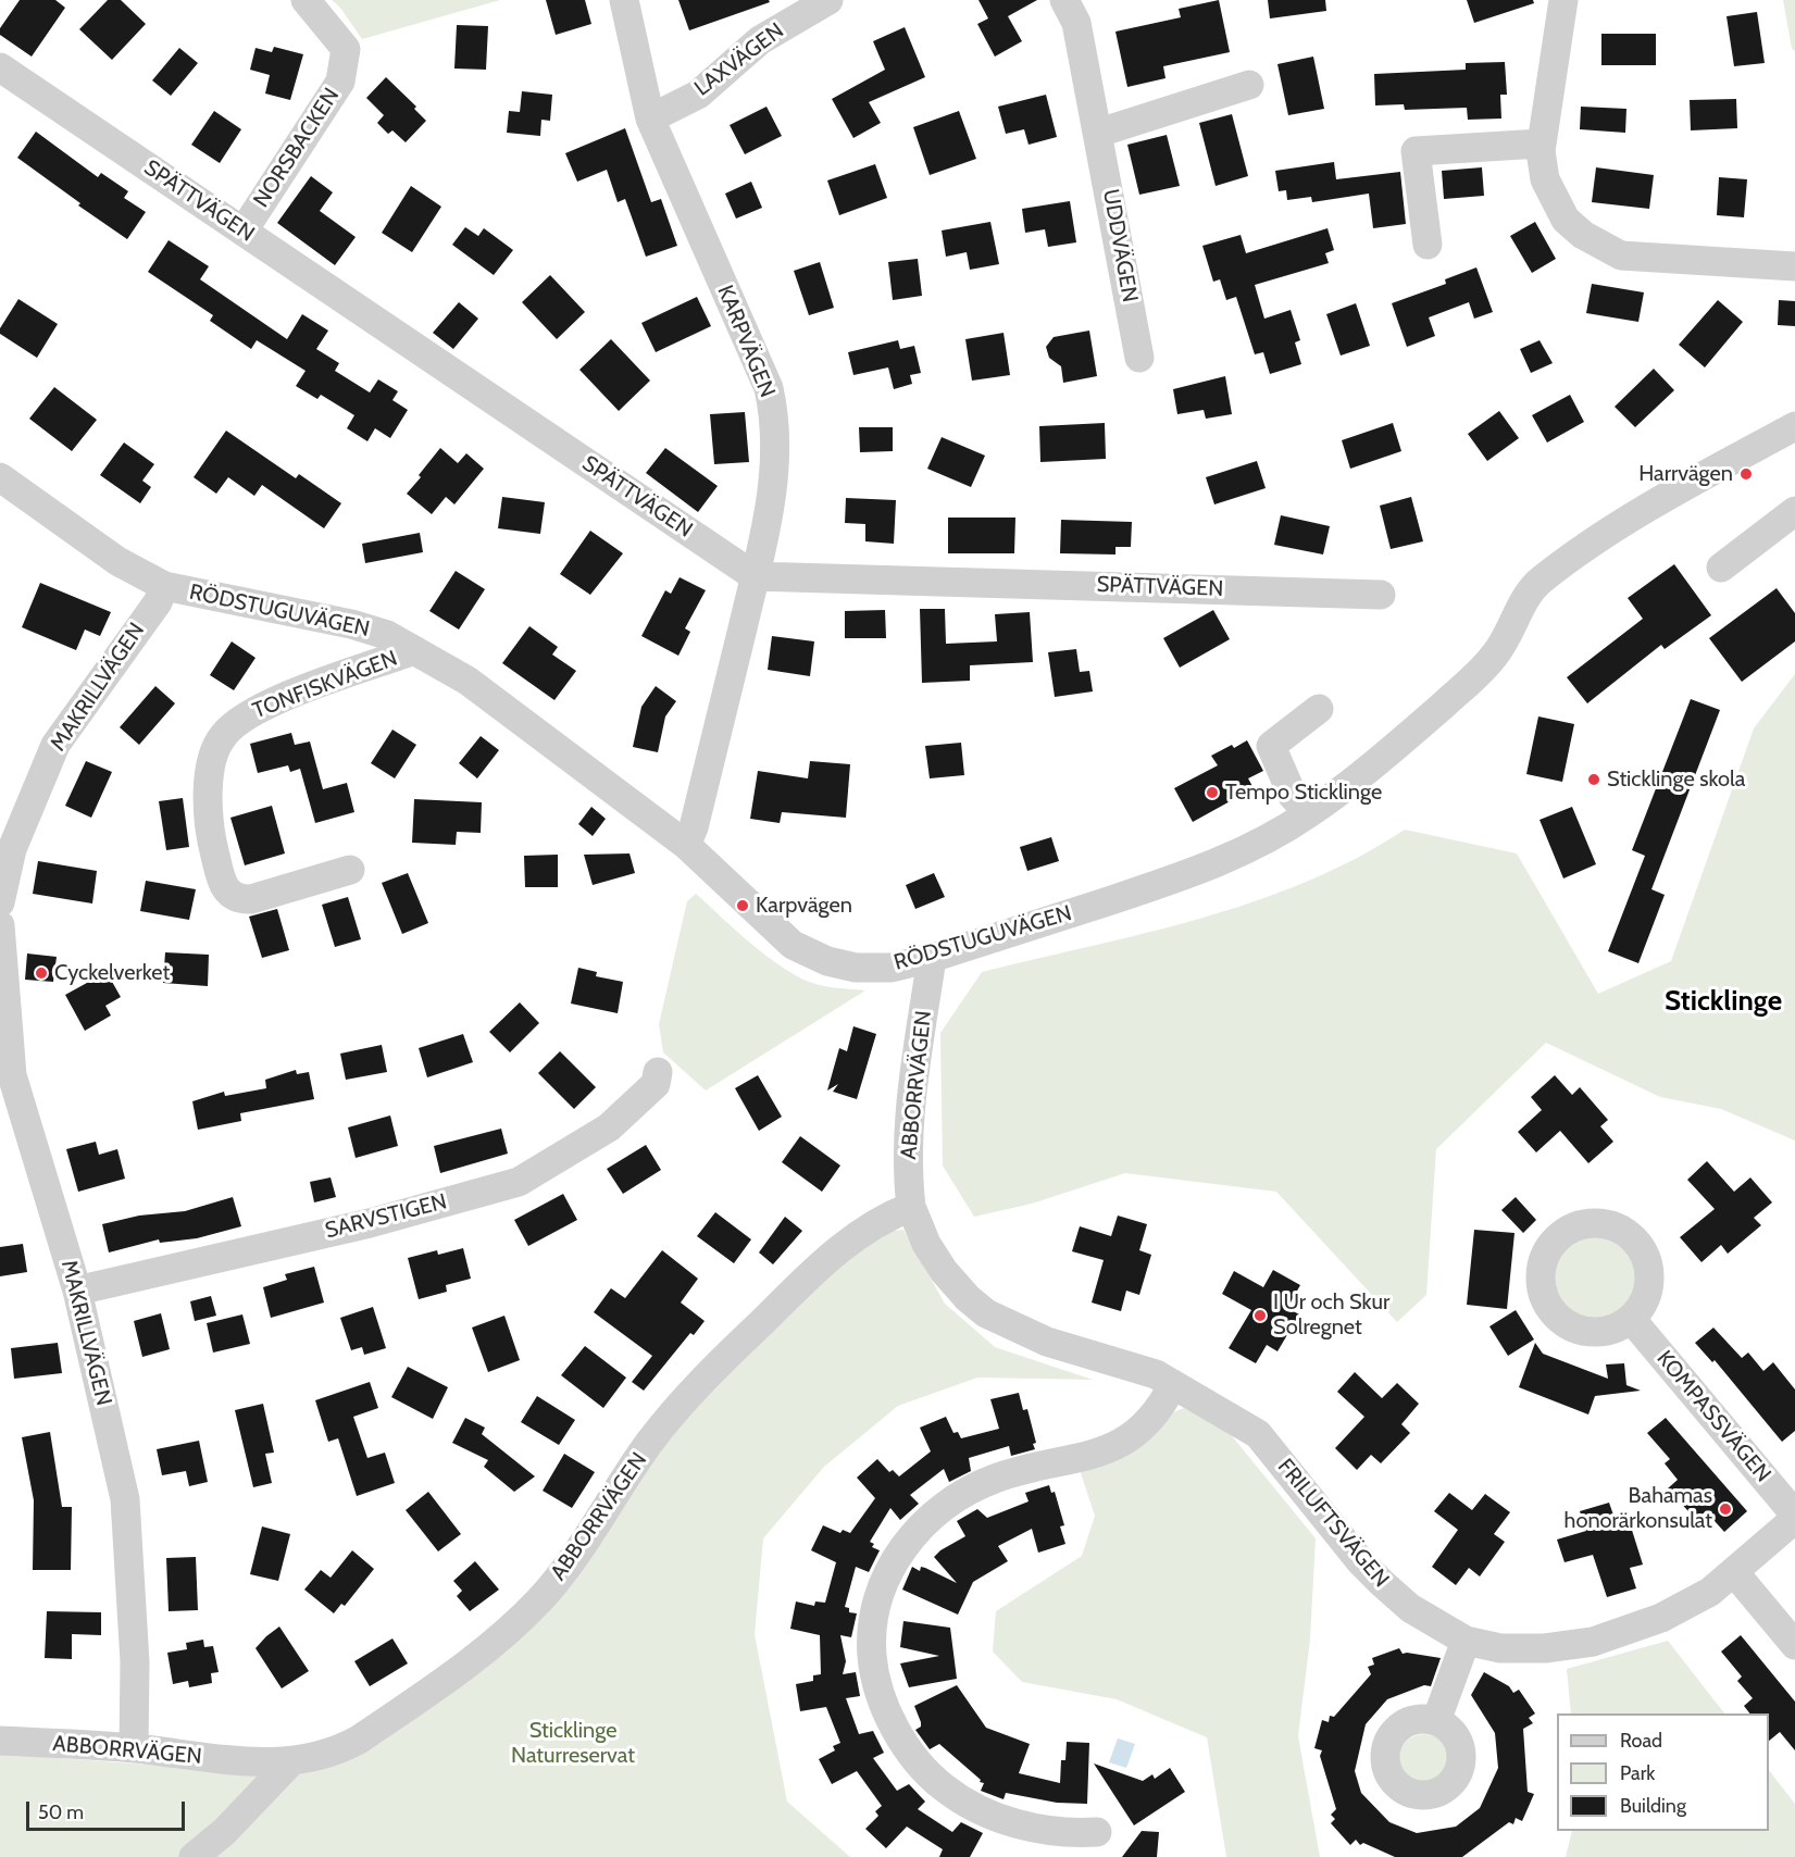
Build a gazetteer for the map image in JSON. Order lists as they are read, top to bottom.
{
  "streets": {
    "street": [
      "LAXVÄGEN",
      "NORSBACKEN",
      "SPÄTTVÄGEN",
      "UDDVÄGEN",
      "KARPVÄGEN",
      "RÖDSTUGUVÄGEN",
      "TONFISKVÄGEN",
      "MAKRILLVÄGEN",
      "ABBORRVÄGEN",
      "SARVSTIGEN",
      "KOMPASSVÄGEN",
      "FRILUFTSVÄGEN"
    ]
  },
  "crossings": [
    ["LAXVÄGEN", "KARPVÄGEN"],
    ["NORSBACKEN", "SPÄTTVÄGEN"],
    ["SPÄTTVÄGEN", "KARPVÄGEN"],
    ["KARPVÄGEN", "RÖDSTUGUVÄGEN"],
    ["RÖDSTUGUVÄGEN", "TONFISKVÄGEN"],
    ["RÖDSTUGUVÄGEN", "MAKRILLVÄGEN"],
    ["RÖDSTUGUVÄGEN", "ABBORRVÄGEN"],
    ["MAKRILLVÄGEN", "ABBORRVÄGEN"],
    ["MAKRILLVÄGEN", "SARVSTIGEN"],
    ["ABBORRVÄGEN", "FRILUFTSVÄGEN"],
    ["KOMPASSVÄGEN", "FRILUFTSVÄGEN"]
  ],
  "districts": ["Sticklinge"],
  "parks": ["Sticklinge Naturreservat"],
  "places": [
    "Harrvägen",
    "Sticklinge skola",
    "Tempo Sticklinge",
    "Karpvägen",
    "Cyckelverket",
    "I Ur och Skur Solregnet",
    "Bahamas honorärkonsulat"
  ],
  "legend": ["Road", "Park", "Building"],
  "scale_bar": "50 m"
}
